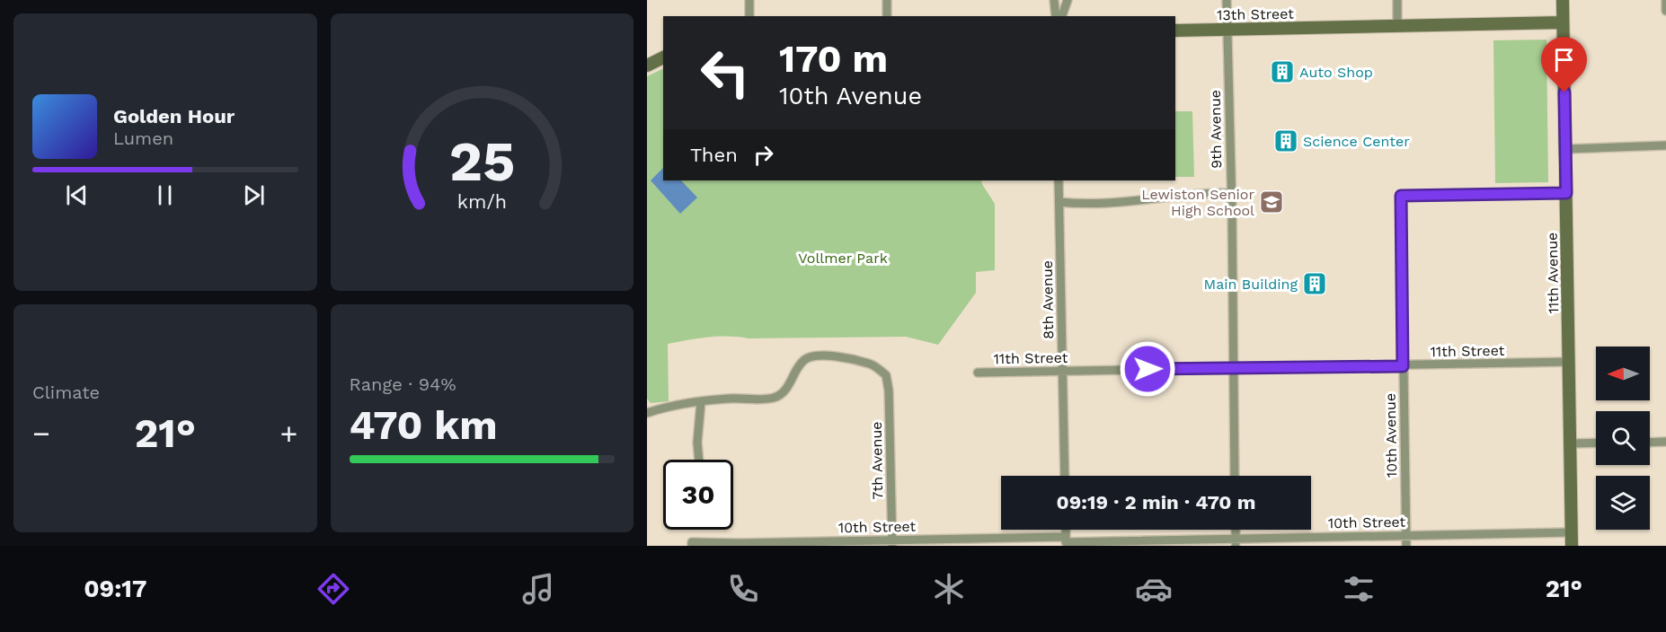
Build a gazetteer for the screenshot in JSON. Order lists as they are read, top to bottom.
{
  "streets": {
    "main road": ["13th Street", "11th Avenue"],
    "street": [
      "9th Avenue",
      "8th Avenue",
      "11th Street",
      "10th Avenue",
      "7th Avenue",
      "10th Street"
    ]
  },
  "crossings": [
    ["13th Street", "9th Avenue"],
    ["13th Street", "11th Avenue"],
    ["9th Avenue", "11th Street"],
    ["11th Avenue", "11th Street"],
    ["11th Avenue", "10th Avenue"],
    ["11th Avenue", "10th Street"],
    ["8th Avenue", "11th Street"],
    ["11th Street", "10th Avenue"],
    ["10th Avenue", "10th Street"],
    ["7th Avenue", "10th Street"]
  ],
  "parks": ["Vollmer Park"],
  "places": {
    "building": ["Auto Shop", "Science Center", "Main Building"],
    "school or university": ["Lewiston Senior High School"]
  },
  "north": "left",
  "page": {
    "turn": ["170 m", "10th Avenue"],
    "song": ["Golden Hour", "Lumen"],
    "then": "Then",
    "tile": [
      "Climate",
      ["Range · 94%", "470 km"]
    ],
    "heat": ["−", "21°", "+"],
    "limit": "30",
    "trip": "09:19 · 2 min · 470 m",
    "tabs": ["09:17", "21°"],
    "gauge": ["25", "km/h"]
  }
}
